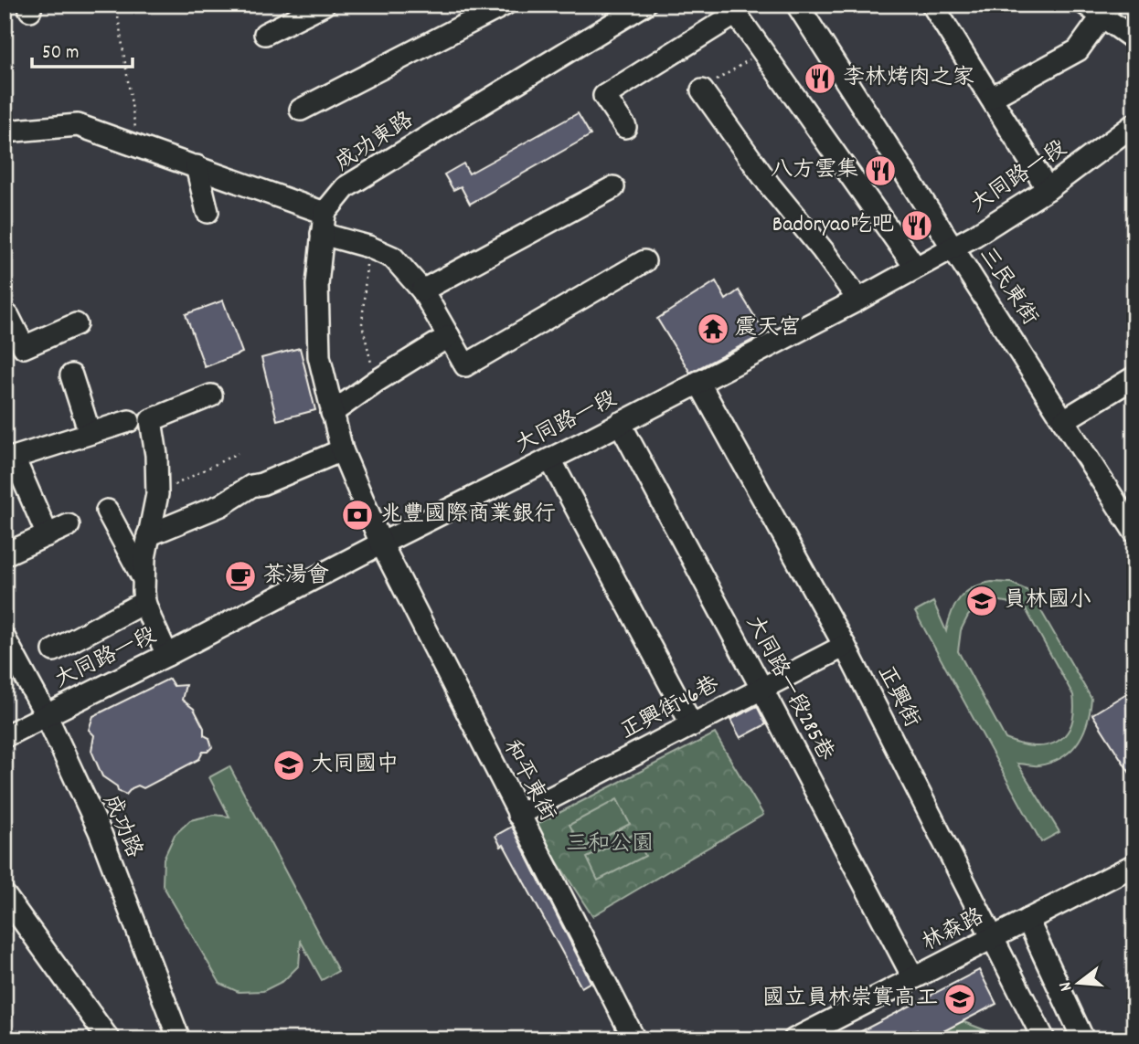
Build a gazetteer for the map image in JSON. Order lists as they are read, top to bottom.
{
  "streets": {
    "street": [
      "成功東路",
      "大同路一段",
      "三民東街",
      "大同路一段285巷",
      "正興街",
      "正興街46巷",
      "和平東街",
      "成功路",
      "林森路"
    ]
  },
  "crossings": [
    ["成功東路", "和平東街"],
    ["大同路一段", "三民東街"],
    ["大同路一段", "大同路一段285巷"],
    ["大同路一段", "正興街"],
    ["大同路一段", "和平東街"],
    ["大同路一段", "成功路"],
    ["大同路一段285巷", "正興街46巷"],
    ["大同路一段285巷", "林森路"],
    ["正興街", "正興街46巷"],
    ["正興街", "林森路"],
    ["正興街46巷", "和平東街"]
  ],
  "parks": ["三和公園"],
  "places": {
    "restaurant": ["李林烤肉之家", "八方雲集", "Badoryao吃吧"],
    "temple": ["震天宮"],
    "bank": ["兆豐國際商業銀行"],
    "cafe": ["茶湯會"],
    "school or university": ["員林國小", "大同國中", "國立員林崇實高工"]
  },
  "scale_bar": "50 m",
  "north": "left"
}
